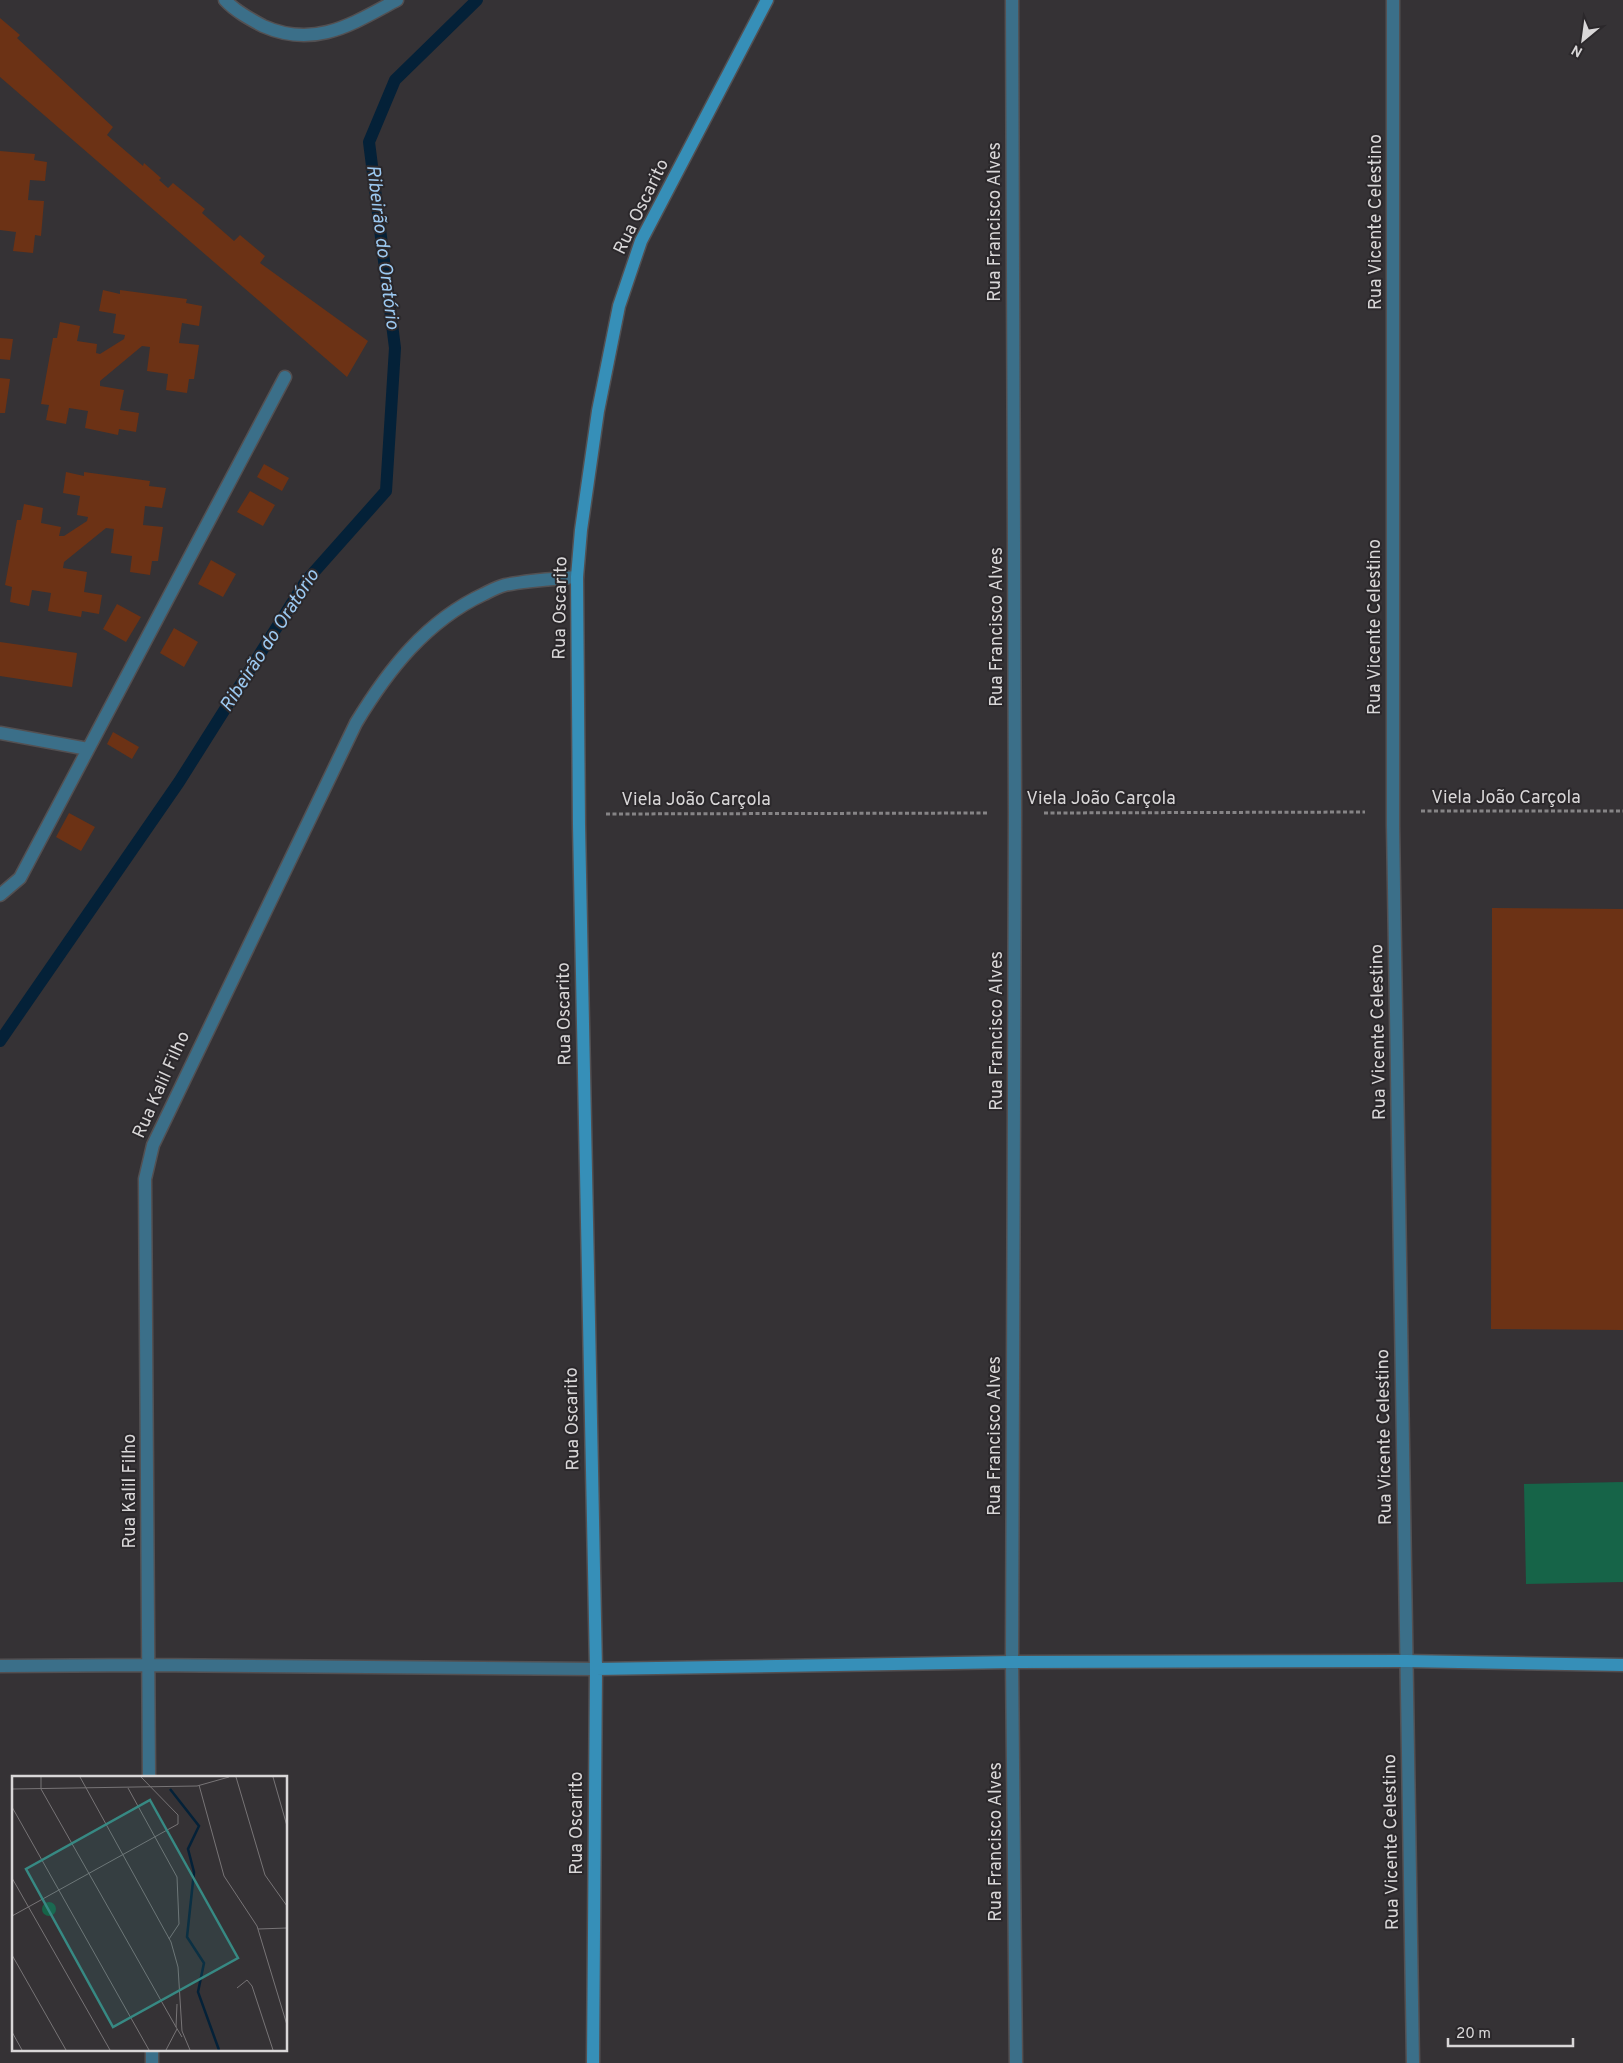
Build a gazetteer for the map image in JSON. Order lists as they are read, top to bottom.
{
  "streets": {
    "main road": ["Rua Oscarito"],
    "street": ["Rua Francisco Alves", "Rua Vicente Celestino", "Rua Kalil Filho"],
    "path": ["Viela João Carçola"]
  },
  "crossings": [
    ["Rua Oscarito", "Viela João Carçola"],
    ["Rua Oscarito", "Rua Kalil Filho"],
    ["Rua Francisco Alves", "Viela João Carçola"],
    ["Rua Vicente Celestino", "Viela João Carçola"]
  ],
  "water": ["Ribeirão do Oratório"],
  "scale_bar": "20 m",
  "north": "bottom left"
}
